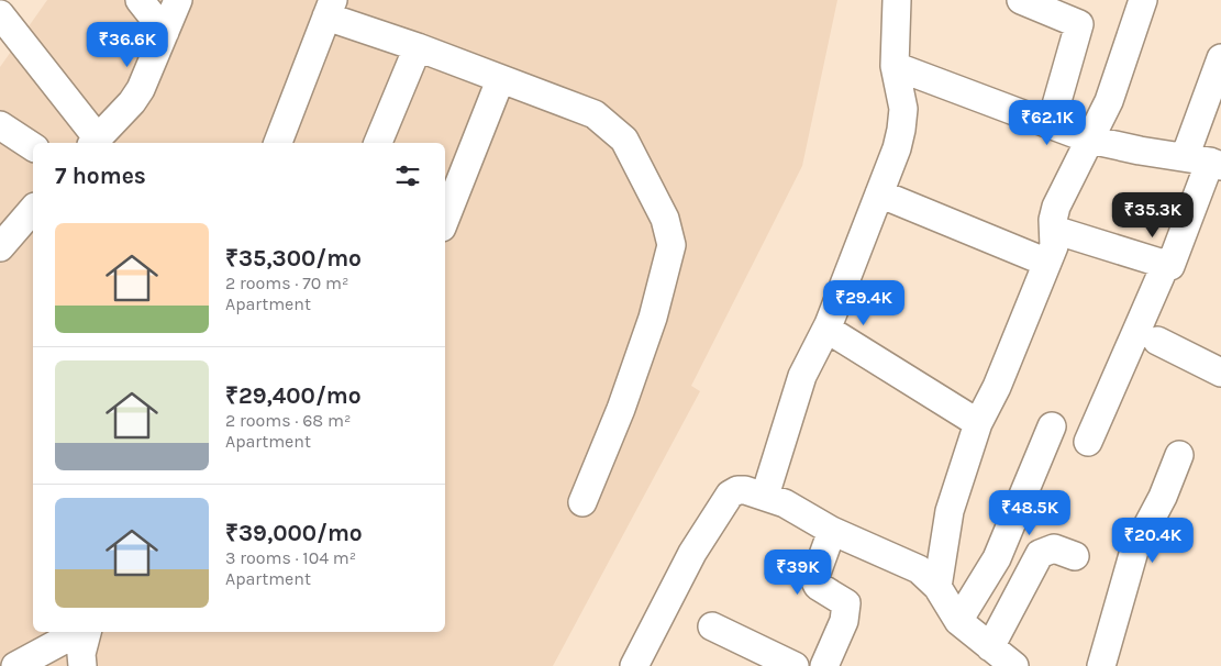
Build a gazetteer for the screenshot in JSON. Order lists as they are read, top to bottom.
{
  "page": {
    "price": [
      "₹36.6K",
      "₹62.1K",
      "₹35.3K",
      "₹29.4K",
      "₹48.5K",
      "₹20.4K",
      "₹39K"
    ],
    "heading": "7 homes",
    "list": [
      {
        "name": "₹35,300/mo",
        "note": "2 rooms · 70 m² · Apartment"
      },
      {
        "name": "₹29,400/mo",
        "note": "2 rooms · 68 m² · Apartment"
      },
      {
        "name": "₹39,000/mo",
        "note": "3 rooms · 104 m² · Apartment"
      }
    ]
  }
}
